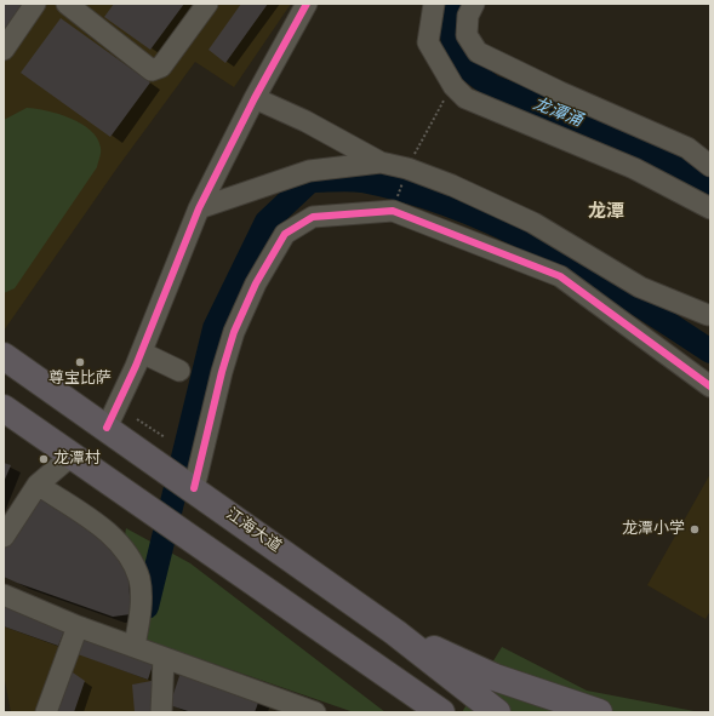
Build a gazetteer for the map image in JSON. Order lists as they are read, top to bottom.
{
  "streets": {
    "highway": ["江海大道"]
  },
  "districts": ["龙潭"],
  "water": ["龙潭涌"],
  "places": ["尊宝比萨", "龙潭村", "龙潭小学"]
}
